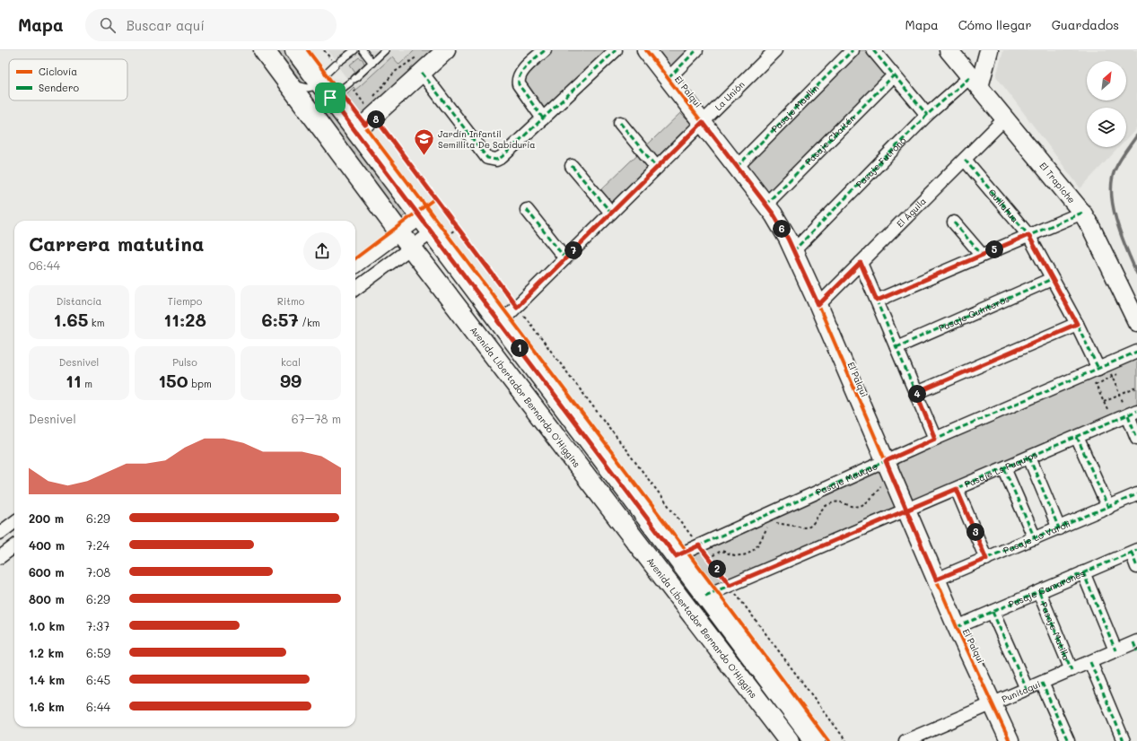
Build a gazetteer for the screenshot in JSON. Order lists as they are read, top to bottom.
{
  "streets": {
    "main road": ["Avenida Libertador Bernardo O'Higgins"],
    "street": [
      "El Palqui",
      "La Unión",
      "Pasaje Maullín",
      "Pasaje Chaitén",
      "Pasaje Futrono",
      "El Trapiche",
      "Quillahua",
      "El Águila",
      "Pasaje Quinteros",
      "Pasaje Ls Puquios",
      "Pasaje Mauque",
      "Pasaje Lo Varoli",
      "Pasaje Camarones",
      "Pasaje Matilla",
      "Punitaqui"
    ]
  },
  "crossings": [
    ["El Palqui", "La Unión"],
    ["El Palqui", "Pasaje Maullín"],
    ["El Palqui", "Pasaje Chaitén"],
    ["El Palqui", "Pasaje Futrono"],
    ["El Palqui", "El Águila"],
    ["El Palqui", "Pasaje Ls Puquios"],
    ["El Palqui", "Pasaje Mauque"],
    ["El Palqui", "Pasaje Lo Varoli"],
    ["El Palqui", "Pasaje Camarones"],
    ["El Palqui", "Punitaqui"],
    ["Pasaje Futrono", "El Trapiche"],
    ["El Trapiche", "El Águila"],
    ["Quillahua", "El Águila"],
    ["Quillahua", "Pasaje Quinteros"],
    ["Quillahua", "Pasaje Mauque"],
    ["Pasaje Camarones", "Pasaje Matilla"],
    ["Pasaje Matilla", "Punitaqui"]
  ],
  "places": {
    "school or university": ["Jardín Infantil Semillita De Sabiduría"]
  },
  "legend": ["Ciclovía", "Sendero"],
  "north": "top right",
  "page": {
    "header": "Mapa",
    "search": "Buscar aquí",
    "nav": ["Mapa", "Cómo llegar", "Guardados"],
    "pins": [
      "8",
      "6",
      "5",
      "7",
      "1",
      "4",
      "3",
      "2"
    ],
    "heading": ["Carrera matutina", "06:44"],
    "stats": [
      ["Distancia", "1.65 km"],
      ["Tiempo", "11:28"],
      ["Ritmo", "6:57 /km"],
      ["Desnivel", "11 m"],
      ["Pulso", "150 bpm"],
      ["kcal", "99"]
    ],
    "chart": ["Desnivel", "67–78 m"],
    "list": [
      {
        "name": "200 m",
        "note": "6:29"
      },
      {
        "name": "400 m",
        "note": "7:24"
      },
      {
        "name": "600 m",
        "note": "7:08"
      },
      {
        "name": "800 m",
        "note": "6:29"
      },
      {
        "name": "1.0 km",
        "note": "7:37"
      },
      {
        "name": "1.2 km",
        "note": "6:59"
      },
      {
        "name": "1.4 km",
        "note": "6:45"
      },
      {
        "name": "1.6 km",
        "note": "6:44"
      }
    ]
  }
}
